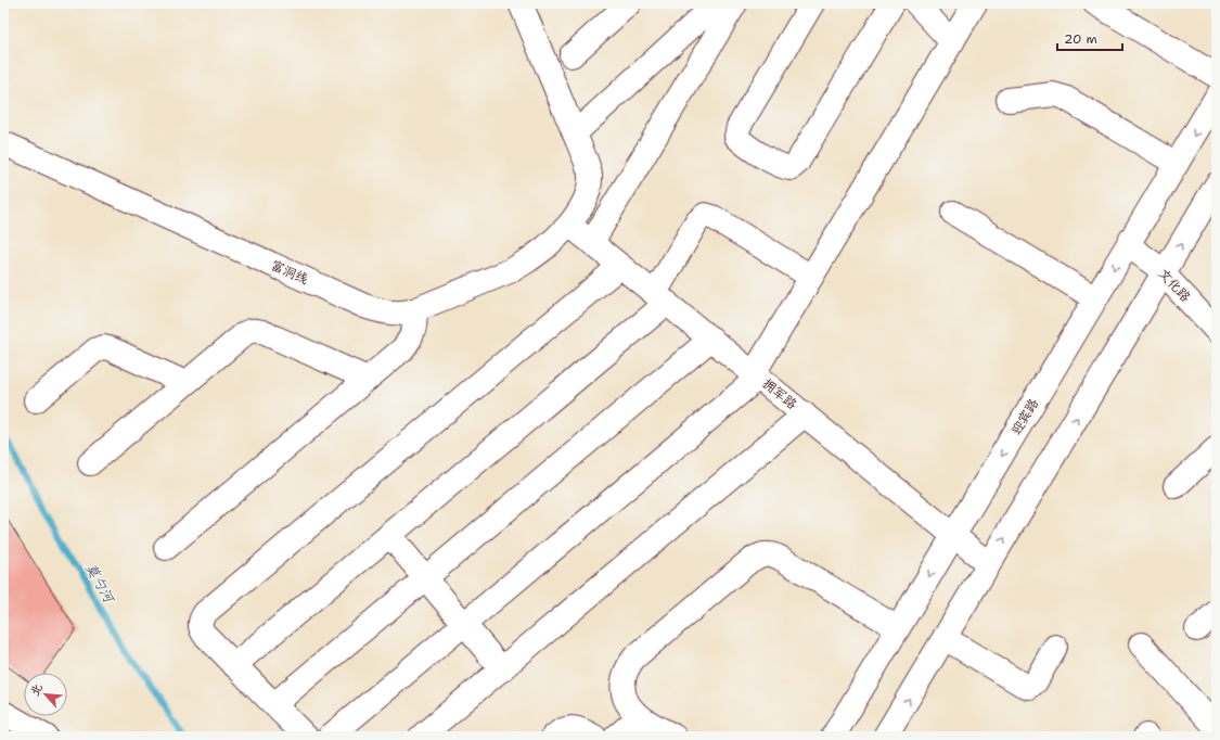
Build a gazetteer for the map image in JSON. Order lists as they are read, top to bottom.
{
  "streets": {
    "main road": [
      "富洞线",
      "文化路",
      "拥军路",
      "迎宾路"
    ]
  },
  "crossings": [
    ["富洞线", "拥军路"],
    ["文化路", "迎宾路"],
    ["拥军路", "迎宾路"]
  ],
  "water": ["莫勺河"],
  "scale_bar": "20 m",
  "north": "top left"
}
